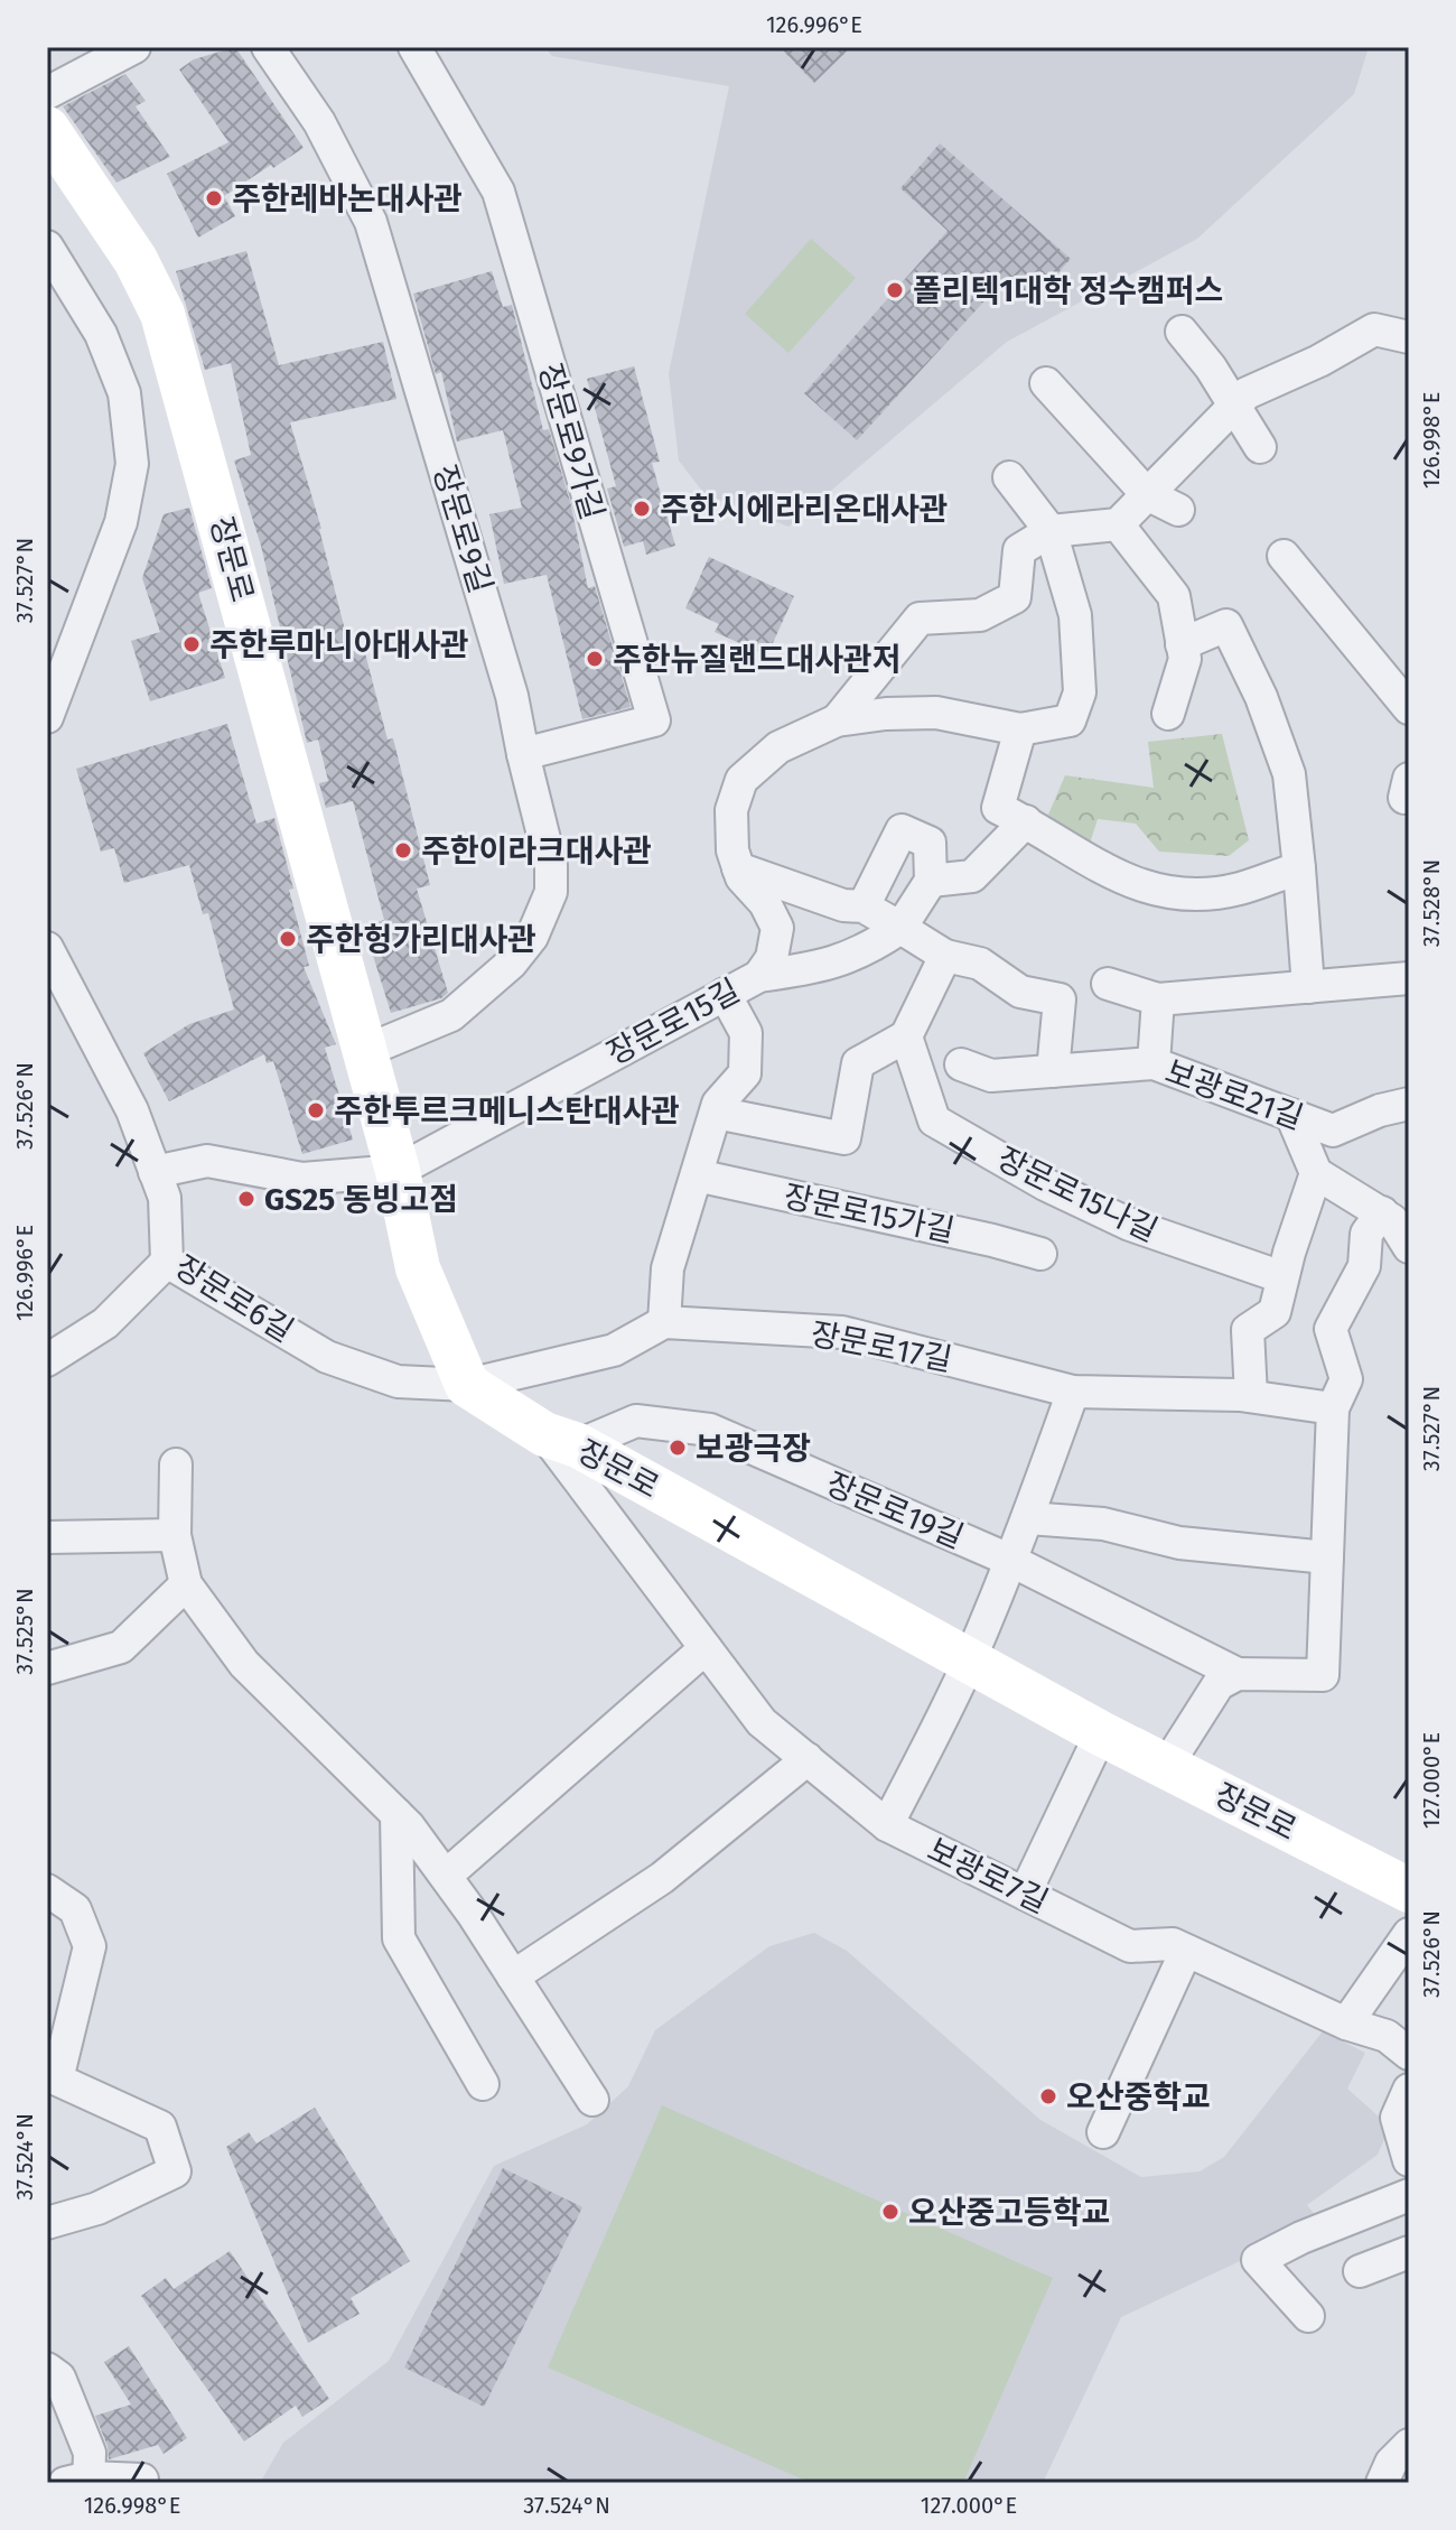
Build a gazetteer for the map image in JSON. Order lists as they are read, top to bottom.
{
  "streets": {
    "street": [
      "장문로9가길",
      "장문로9길",
      "장문로",
      "장문로15길",
      "보광로21길",
      "장문로15나길",
      "장문로15가길",
      "장문로6길",
      "장문로17길",
      "장문로19길",
      "보광로7길"
    ]
  },
  "crossings": [
    ["장문로9가길", "장문로9길"],
    ["장문로9길", "장문로"],
    ["장문로", "장문로15길"],
    ["장문로", "장문로6길"],
    ["장문로", "장문로19길"],
    ["장문로", "보광로7길"],
    ["장문로19길", "보광로7길"]
  ],
  "places": [
    "주한레바논대사관",
    "폴리텍1대학 정수캠퍼스",
    "주한시에라리온대사관",
    "주한루마니아대사관",
    "주한뉴질랜드대사관저",
    "주한이라크대사관",
    "주한헝가리대사관",
    "주한투르크메니스탄대사관",
    "GS25 동빙고점",
    "보광극장",
    "오산중학교",
    "오산중고등학교"
  ],
  "coordinates": [
    "126.996°E",
    "126.998°E",
    "37.527°N",
    "37.528°N",
    "37.526°N",
    "37.525°N",
    "127.000°E",
    "37.524°N"
  ]
}
